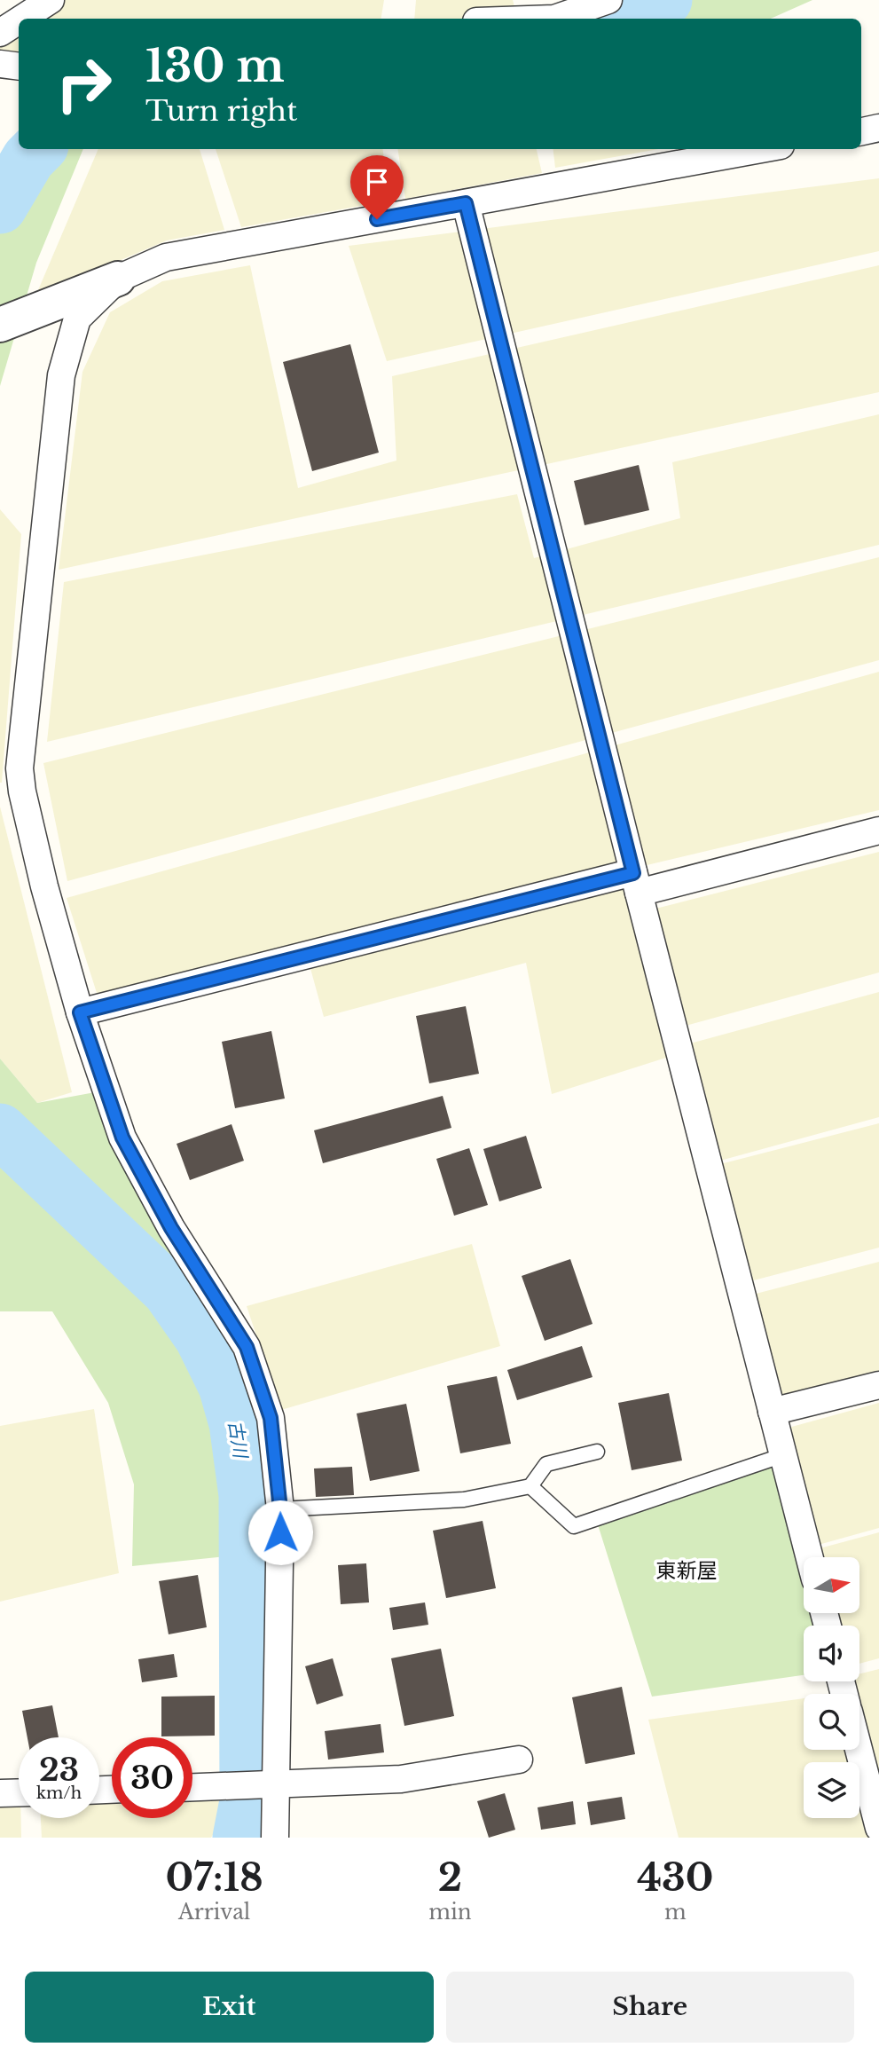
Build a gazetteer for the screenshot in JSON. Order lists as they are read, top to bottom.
{
  "districts": ["東新屋"],
  "water": ["古川"],
  "north": "right",
  "page": {
    "turn": ["130 m", "Turn right"],
    "speed": "23 km/h",
    "limit": "30",
    "eta": [
      "07:18",
      "Arrival",
      "2",
      "min",
      "430",
      "m"
    ],
    "buttons": ["Exit", "Share"]
  }
}
